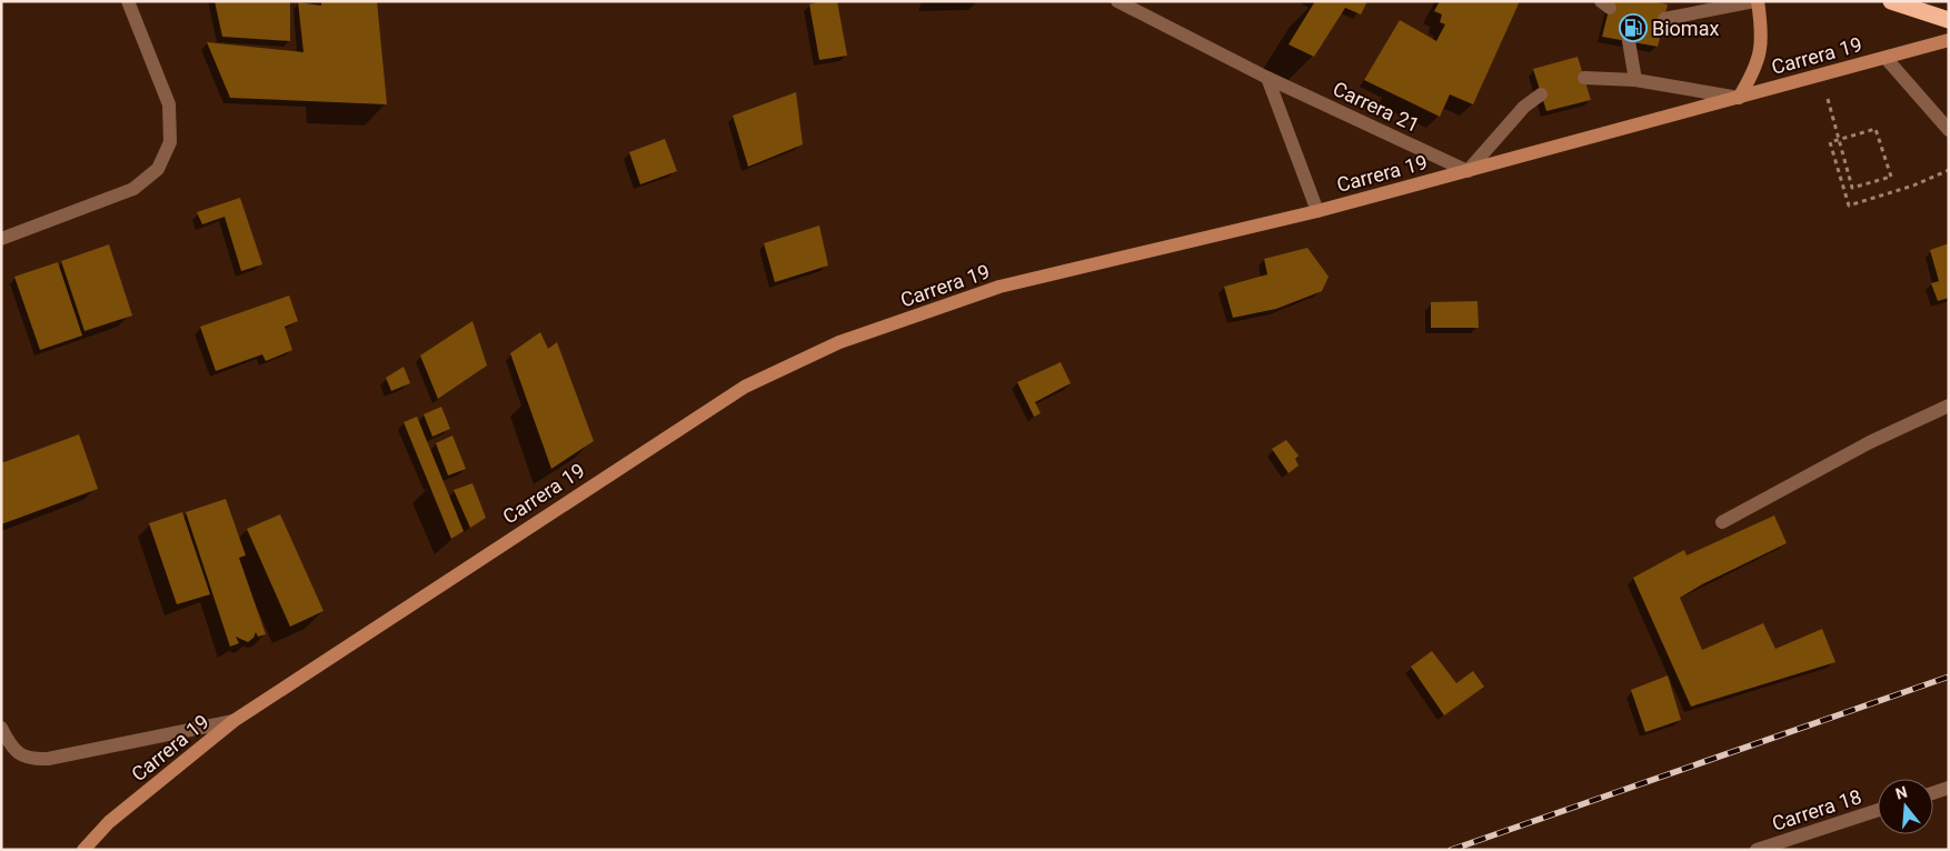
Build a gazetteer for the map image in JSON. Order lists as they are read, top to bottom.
{
  "streets": {
    "street": ["Carrera 19", "Carrera 21", "Carrera 18"]
  },
  "crossings": [
    ["Carrera 19", "Carrera 21"]
  ],
  "places": {
    "fuel station": ["Biomax"]
  },
  "north": "top"
}
